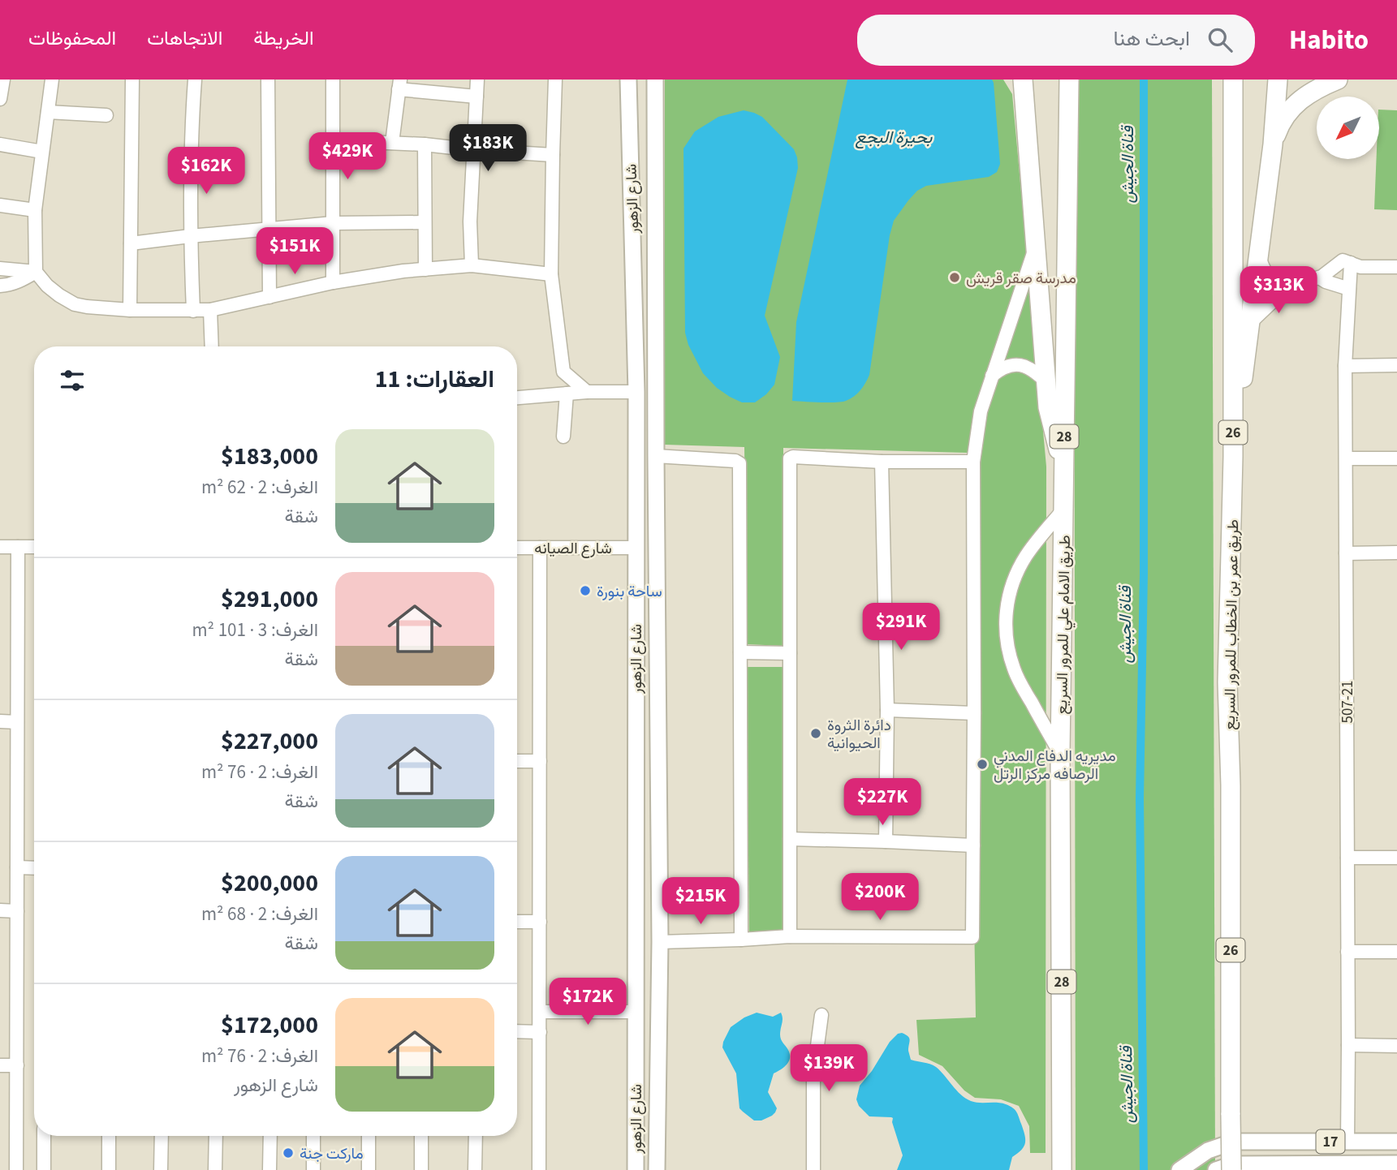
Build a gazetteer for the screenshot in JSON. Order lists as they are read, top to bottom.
{
  "streets": {
    "highway": [
      "26",
      "28",
      "طريق الامام علي للمرور السريع",
      "طريق عمر بن الخطاب للمرور السريع"
    ],
    "main road": ["شارع الزهور", "17"],
    "street": ["شارع الصيانه", "507-21"]
  },
  "crossings": [
    ["شارع الزهور", "شارع الصيانه"],
    ["507-21", "17"]
  ],
  "water": ["بحيرة البجع", "قناة الجيش"],
  "places": [
    "مدرسة صقر قريش",
    "ساحة بنورة",
    "دائرة الثروة الحيوانية",
    "مديريه الدفاع المدني الرصافه مركز الرتل",
    "ماركت جنة"
  ],
  "north": "bottom left",
  "page": {
    "header": "Habito",
    "search": "ابحث هنا",
    "nav": ["الخريطة", "الاتجاهات", "المحفوظات"],
    "price": [
      "$183K",
      "$429K",
      "$162K",
      "$151K",
      "$313K",
      "$291K",
      "$227K",
      "$200K",
      "$215K",
      "$172K",
      "$139K"
    ],
    "heading": "العقارات: 11",
    "list": [
      {
        "name": "$183,000",
        "note": "الغرف: 2 · 62 m² · شقة"
      },
      {
        "name": "$291,000",
        "note": "الغرف: 3 · 101 m² · شقة"
      },
      {
        "name": "$227,000",
        "note": "الغرف: 2 · 76 m² · شقة"
      },
      {
        "name": "$200,000",
        "note": "الغرف: 2 · 68 m² · شقة"
      },
      {
        "name": "$172,000",
        "note": "الغرف: 2 · 76 m² · شارع الزهور"
      }
    ]
  }
}
